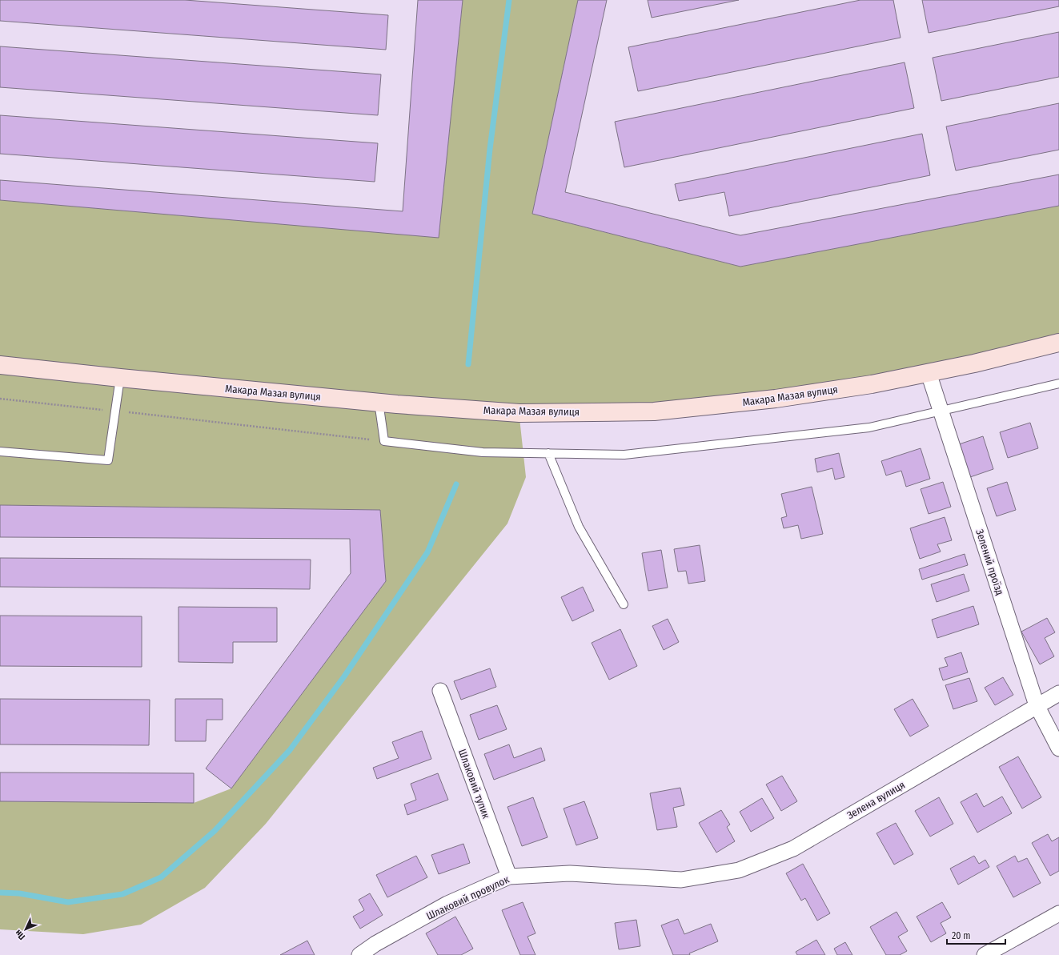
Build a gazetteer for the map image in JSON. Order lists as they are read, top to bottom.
{
  "streets": {
    "main road": ["Макара Мазая вулиця"],
    "street": [
      "Зелений проїзд",
      "Шлаковий тупик",
      "Зелена вулиця",
      "Шлаковий провулок"
    ]
  },
  "crossings": [
    ["Макара Мазая вулиця", "Зелений проїзд"],
    ["Зелений проїзд", "Зелена вулиця"],
    ["Шлаковий тупик", "Шлаковий провулок"],
    ["Зелена вулиця", "Шлаковий провулок"]
  ],
  "scale_bar": "20 m",
  "north": "bottom left"
}
